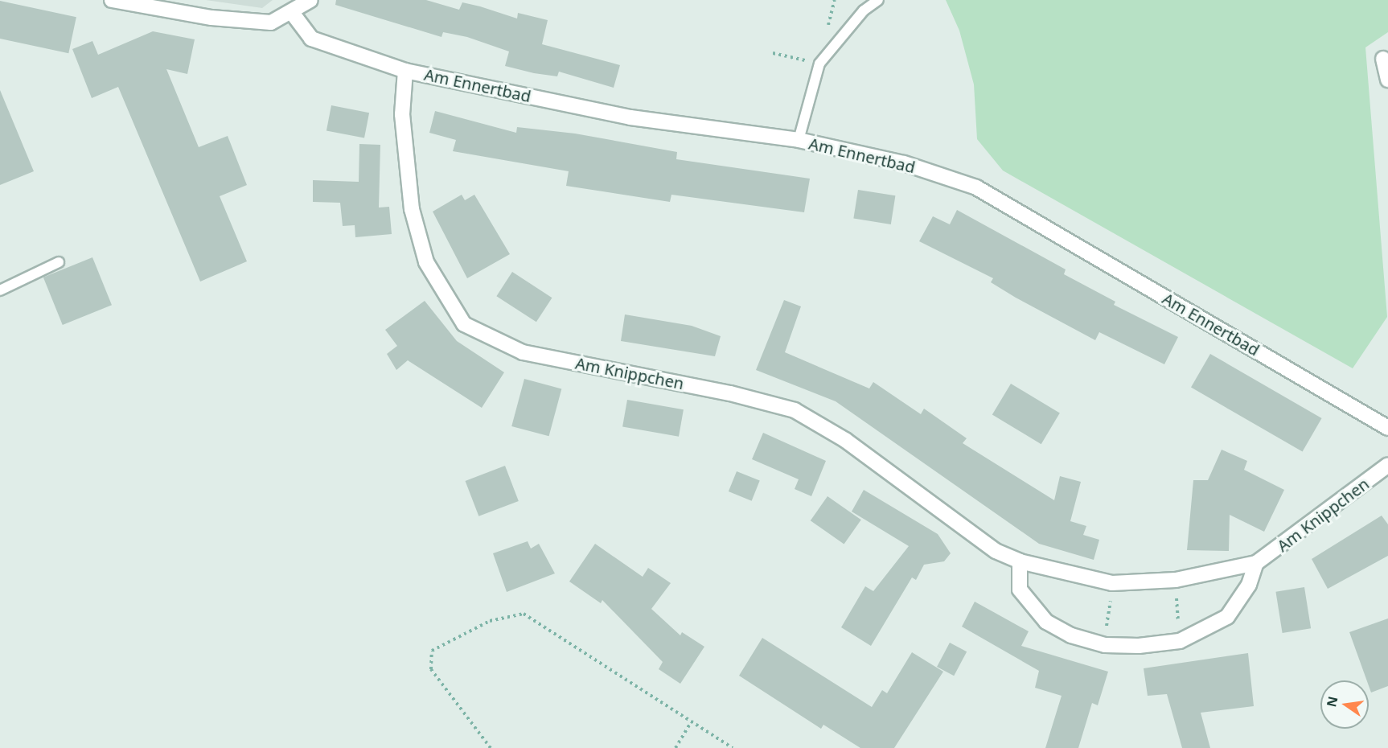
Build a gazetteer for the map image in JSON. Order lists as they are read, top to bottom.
{
  "streets": {
    "street": ["Am Ennertbad", "Am Knippchen"]
  },
  "crossings": [
    ["Am Ennertbad", "Am Knippchen"]
  ],
  "north": "left"
}
